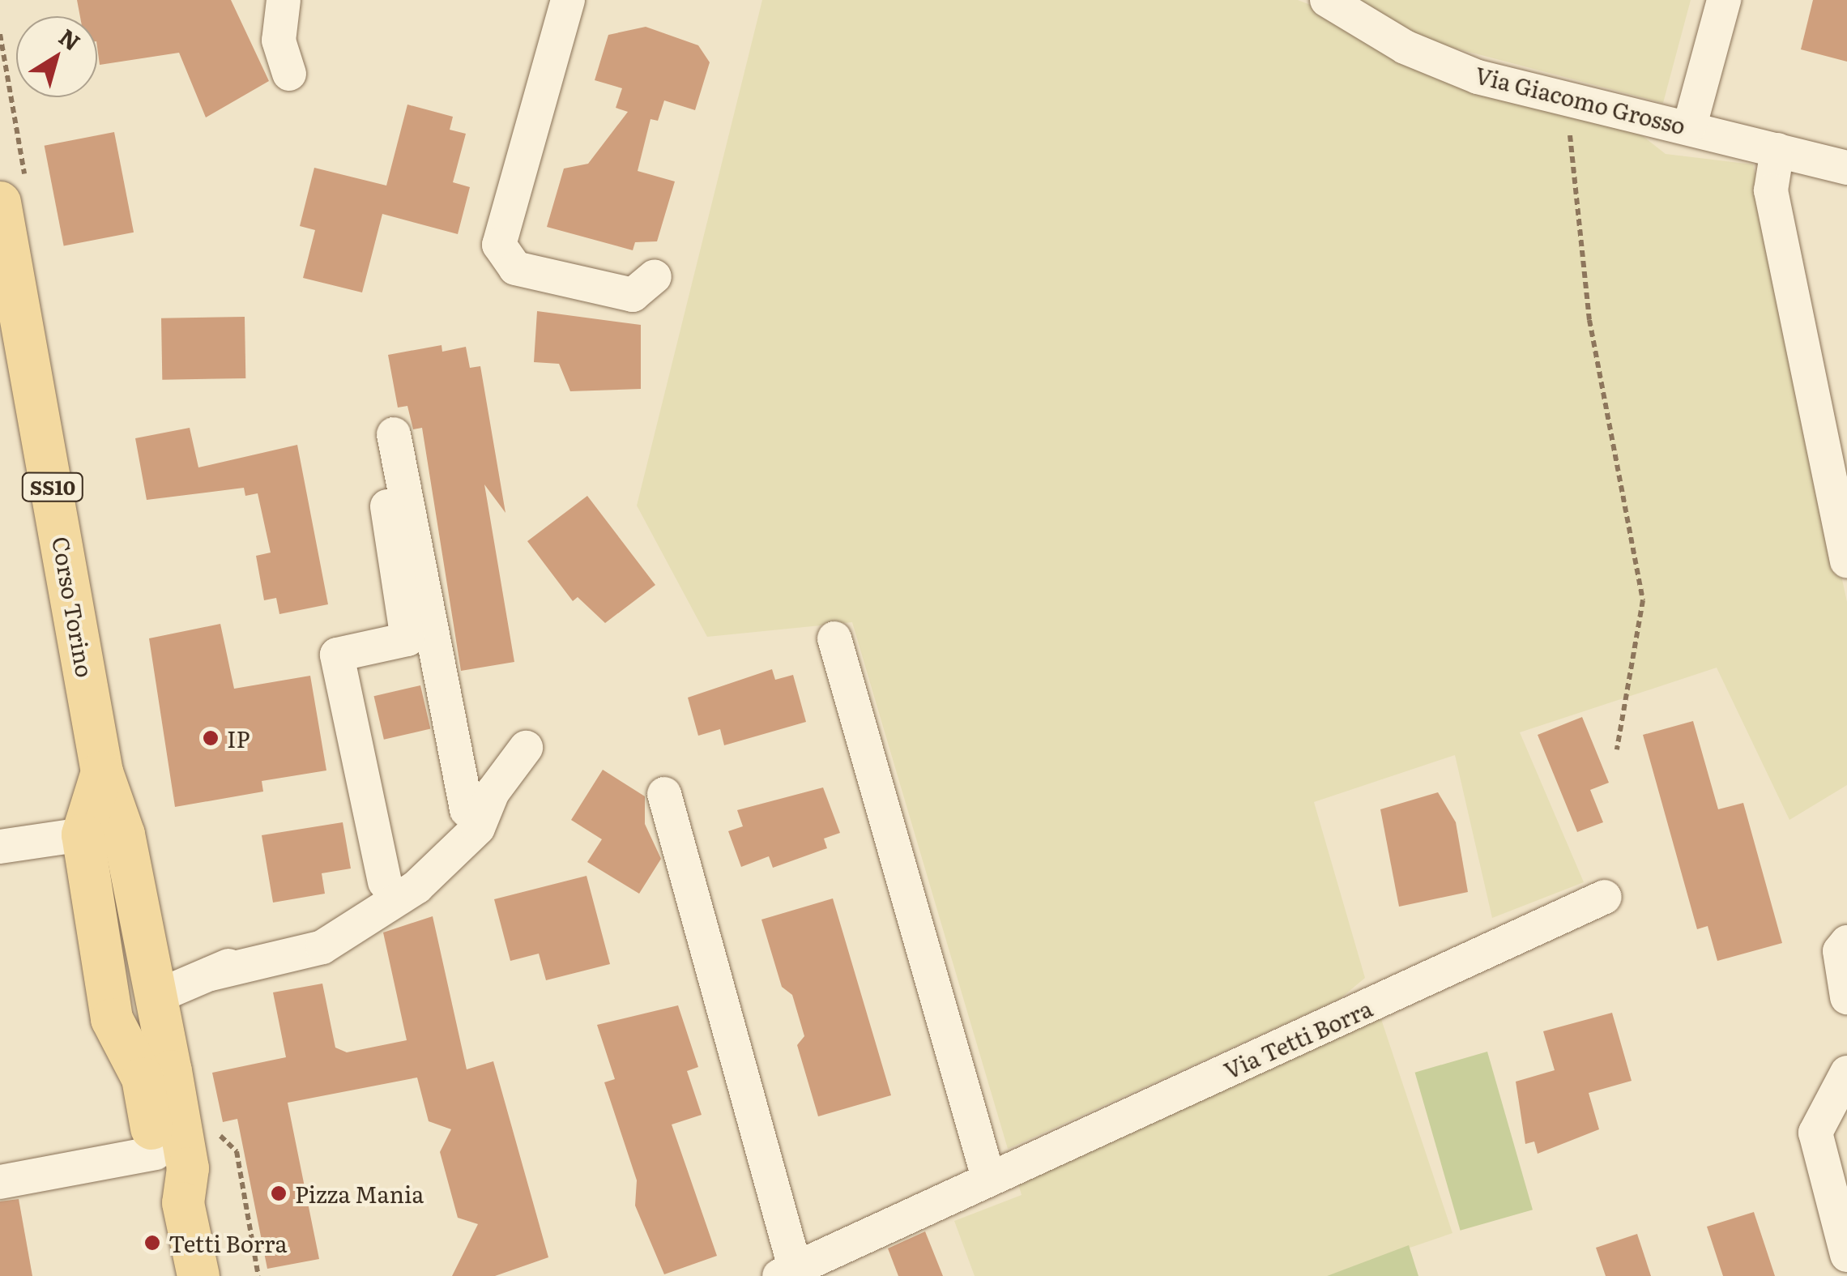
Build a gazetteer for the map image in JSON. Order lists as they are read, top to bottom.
{
  "streets": {
    "main road": ["SS10", "Corso Torino"],
    "street": ["Via Giacomo Grosso", "Via Tetti Borra"]
  },
  "places": ["IP", "Pizza Mania", "Tetti Borra"],
  "north": "top right"
}
